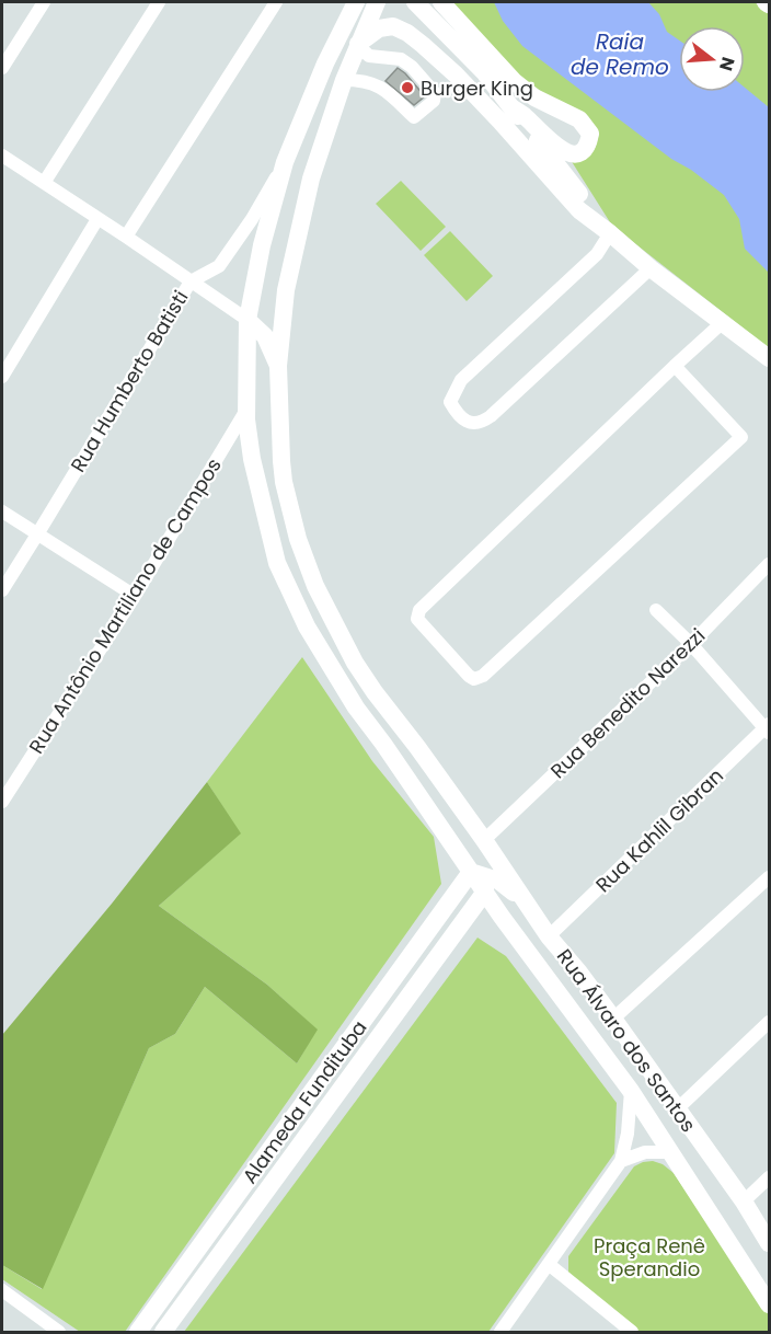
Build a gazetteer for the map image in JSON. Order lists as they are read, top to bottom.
{
  "streets": {
    "main road": ["Rua Humberto Batisti", "Rua Álvaro dos Santos", "Alameda Fundituba"],
    "street": ["Rua Antônio Martiliano de Campos", "Rua Benedito Narezzi", "Rua Kahlil Gibran"]
  },
  "crossings": [
    ["Rua Benedito Narezzi", "Rua Álvaro dos Santos"],
    ["Rua Kahlil Gibran", "Rua Álvaro dos Santos"]
  ],
  "water": ["Raia de Remo"],
  "parks": ["Praça Renê Sperandio"],
  "places": ["Burger King"],
  "north": "right"
}
